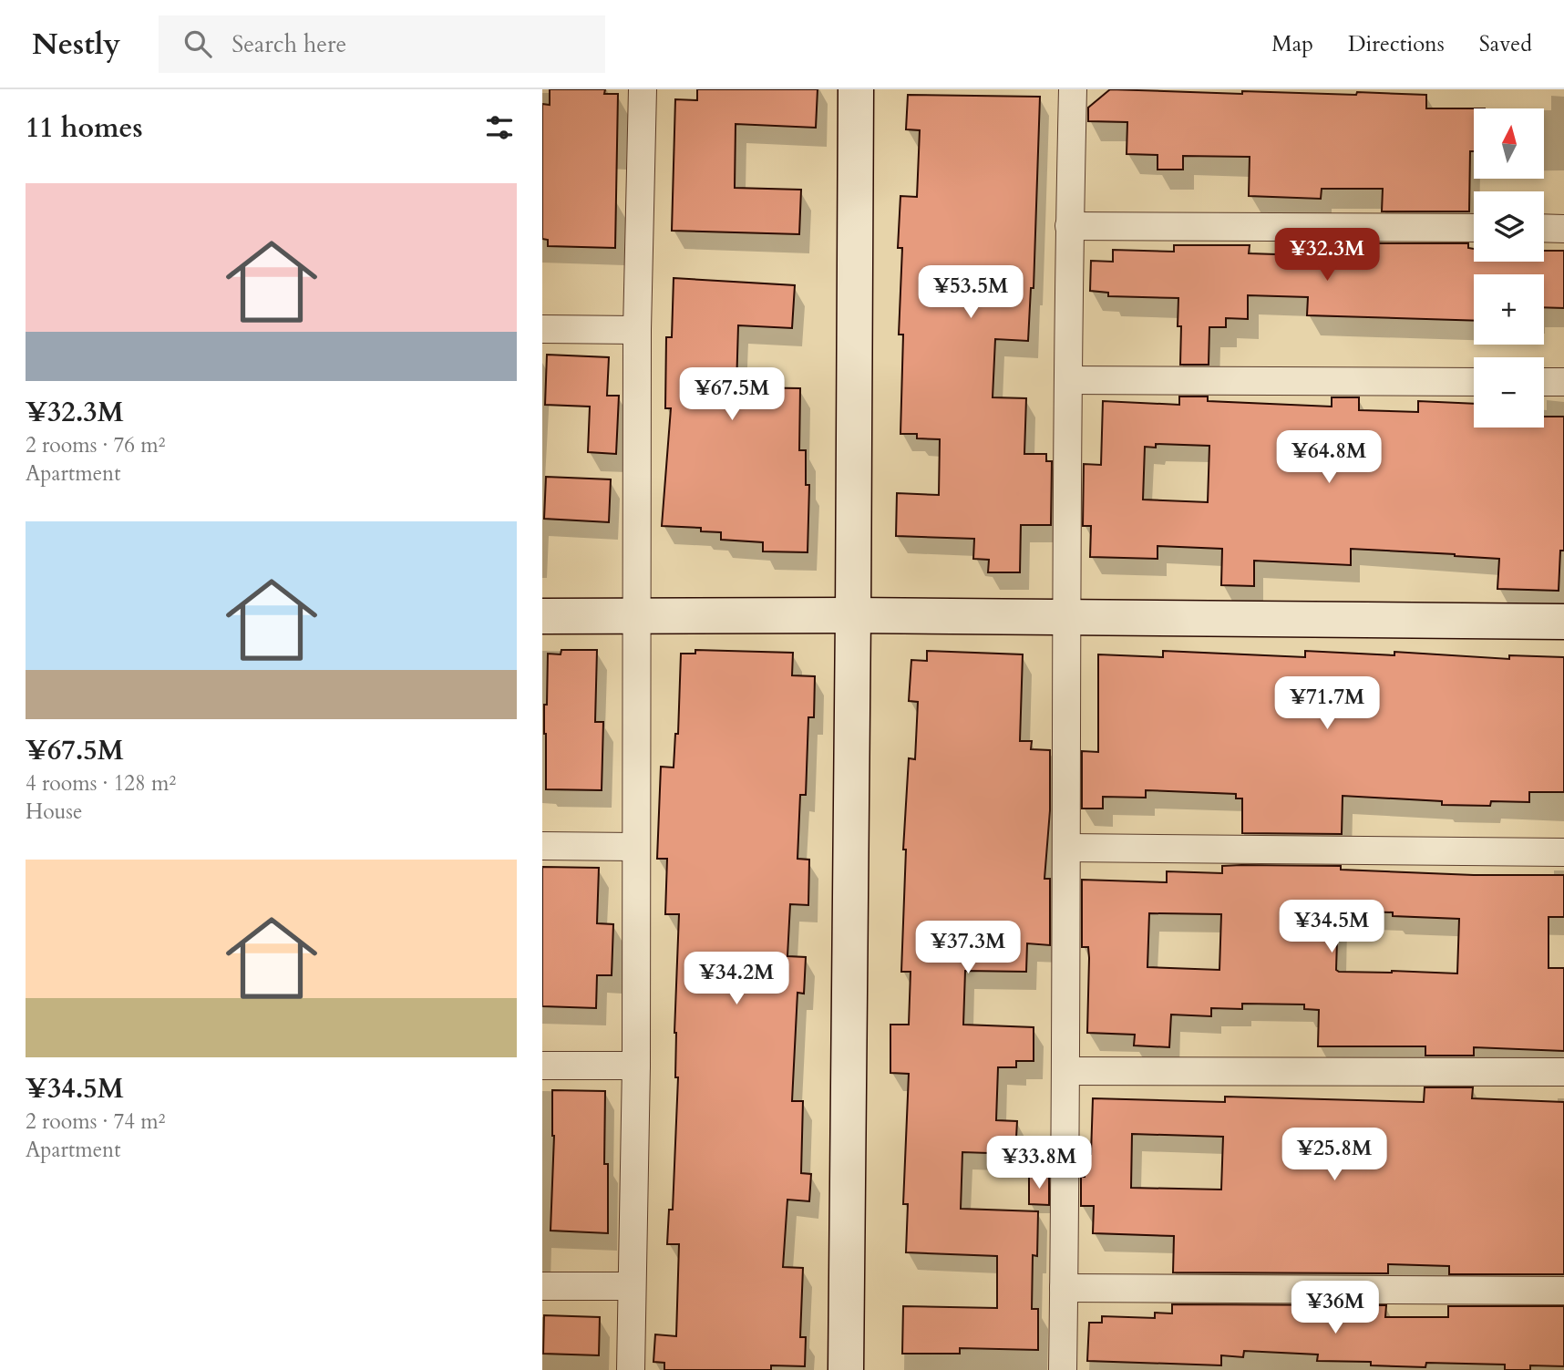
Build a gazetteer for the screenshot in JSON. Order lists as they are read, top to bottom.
{
  "north": "top",
  "page": {
    "header": "Nestly",
    "search": "Search here",
    "nav": ["Map", "Directions", "Saved"],
    "heading": "11 homes",
    "map_buttons": ["+", "−"],
    "list": [
      {
        "name": "¥32.3M",
        "note": "2 rooms · 76 m² · Apartment"
      },
      {
        "name": "¥67.5M",
        "note": "4 rooms · 128 m² · House"
      },
      {
        "name": "¥34.5M",
        "note": "2 rooms · 74 m² · Apartment"
      }
    ],
    "price": [
      "¥32.3M",
      "¥53.5M",
      "¥67.5M",
      "¥64.8M",
      "¥71.7M",
      "¥34.5M",
      "¥37.3M",
      "¥34.2M",
      "¥25.8M",
      "¥33.8M",
      "¥36M"
    ]
  }
}
